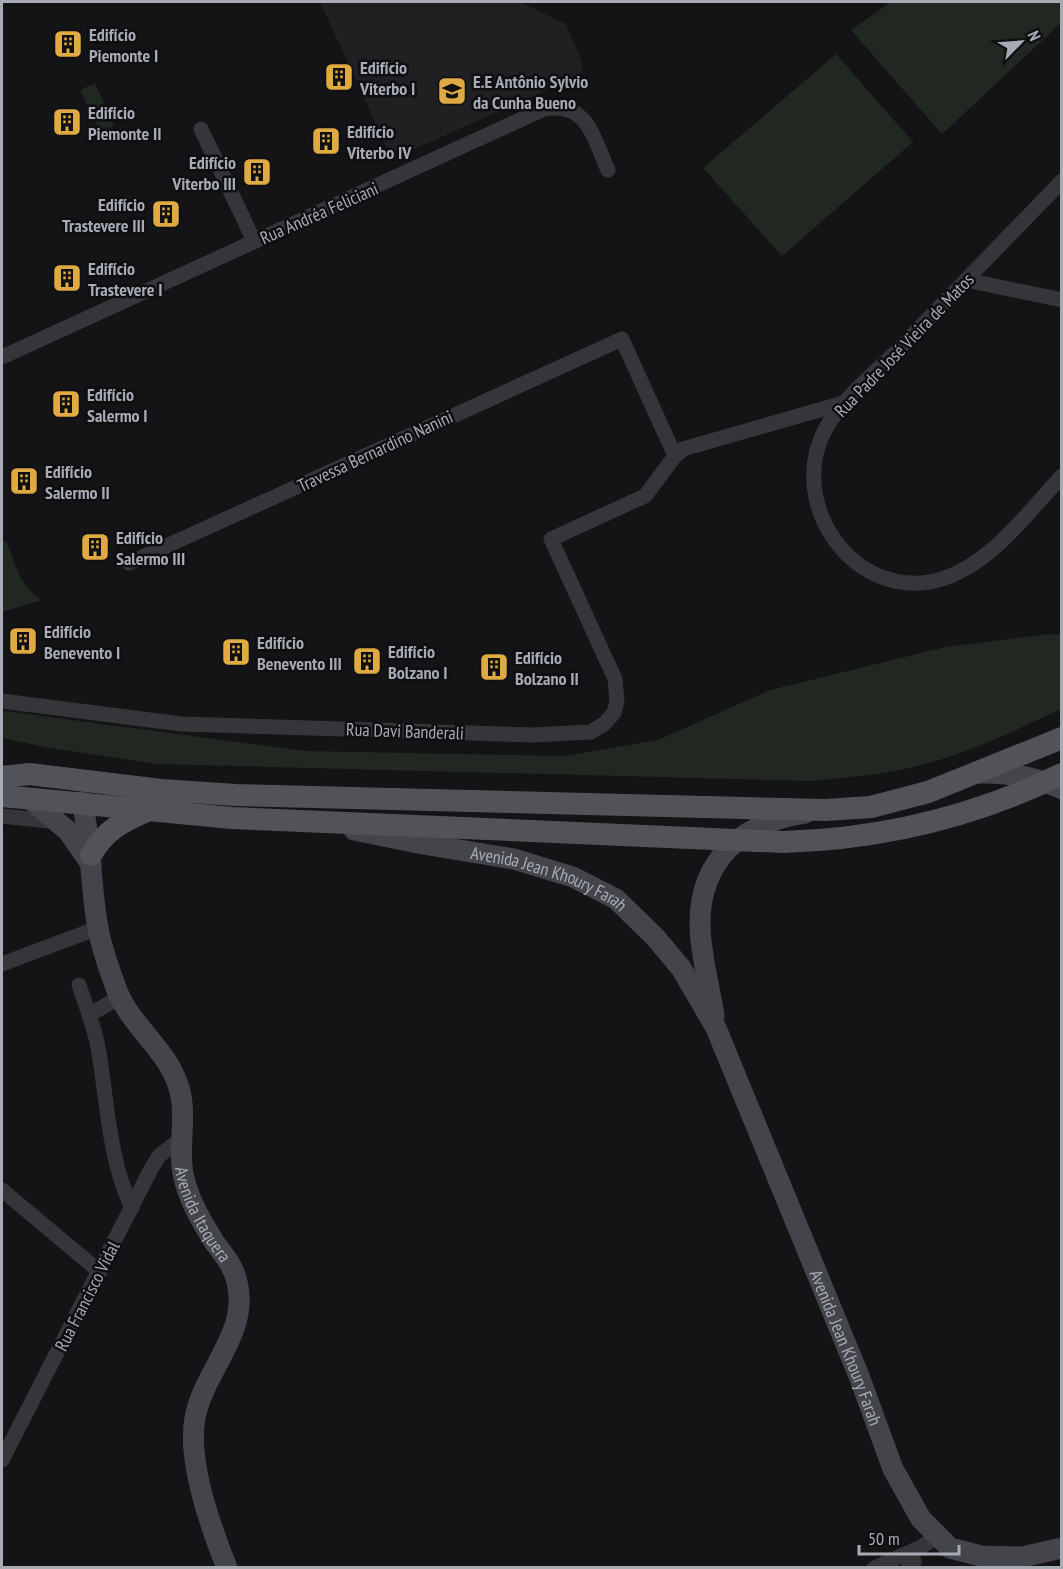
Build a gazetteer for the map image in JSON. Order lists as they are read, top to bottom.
{
  "streets": {
    "street": [
      "Rua Andréa Feliciani",
      "Rua Padre José Vieira de Matos",
      "Travessa Bernardino Nanini",
      "Rua Davi Banderali",
      "Avenida Jean Khoury Farah",
      "Avenida Itaquera",
      "Rua Francisco Vidal"
    ]
  },
  "crossings": [
    ["Travessa Bernardino Nanini", "Rua Davi Banderali"],
    ["Avenida Itaquera", "Rua Francisco Vidal"]
  ],
  "places": {
    "building": [
      "Edifício Piemonte I",
      "Edifício Viterbo I",
      "Edifício Piemonte II",
      "Edifício Viterbo IV",
      "Edifício Viterbo III",
      "Edifício Trastevere III",
      "Edifício Trastevere I",
      "Edifício Salermo I",
      "Edifício Salermo II",
      "Edifício Salermo III",
      "Edifício Benevento I",
      "Edifício Benevento III",
      "Edifício Bolzano I",
      "Edifício Bolzano II"
    ],
    "school or university": ["E.E Antônio Sylvio da Cunha Bueno"]
  },
  "scale_bar": "50 m",
  "north": "top right"
}
